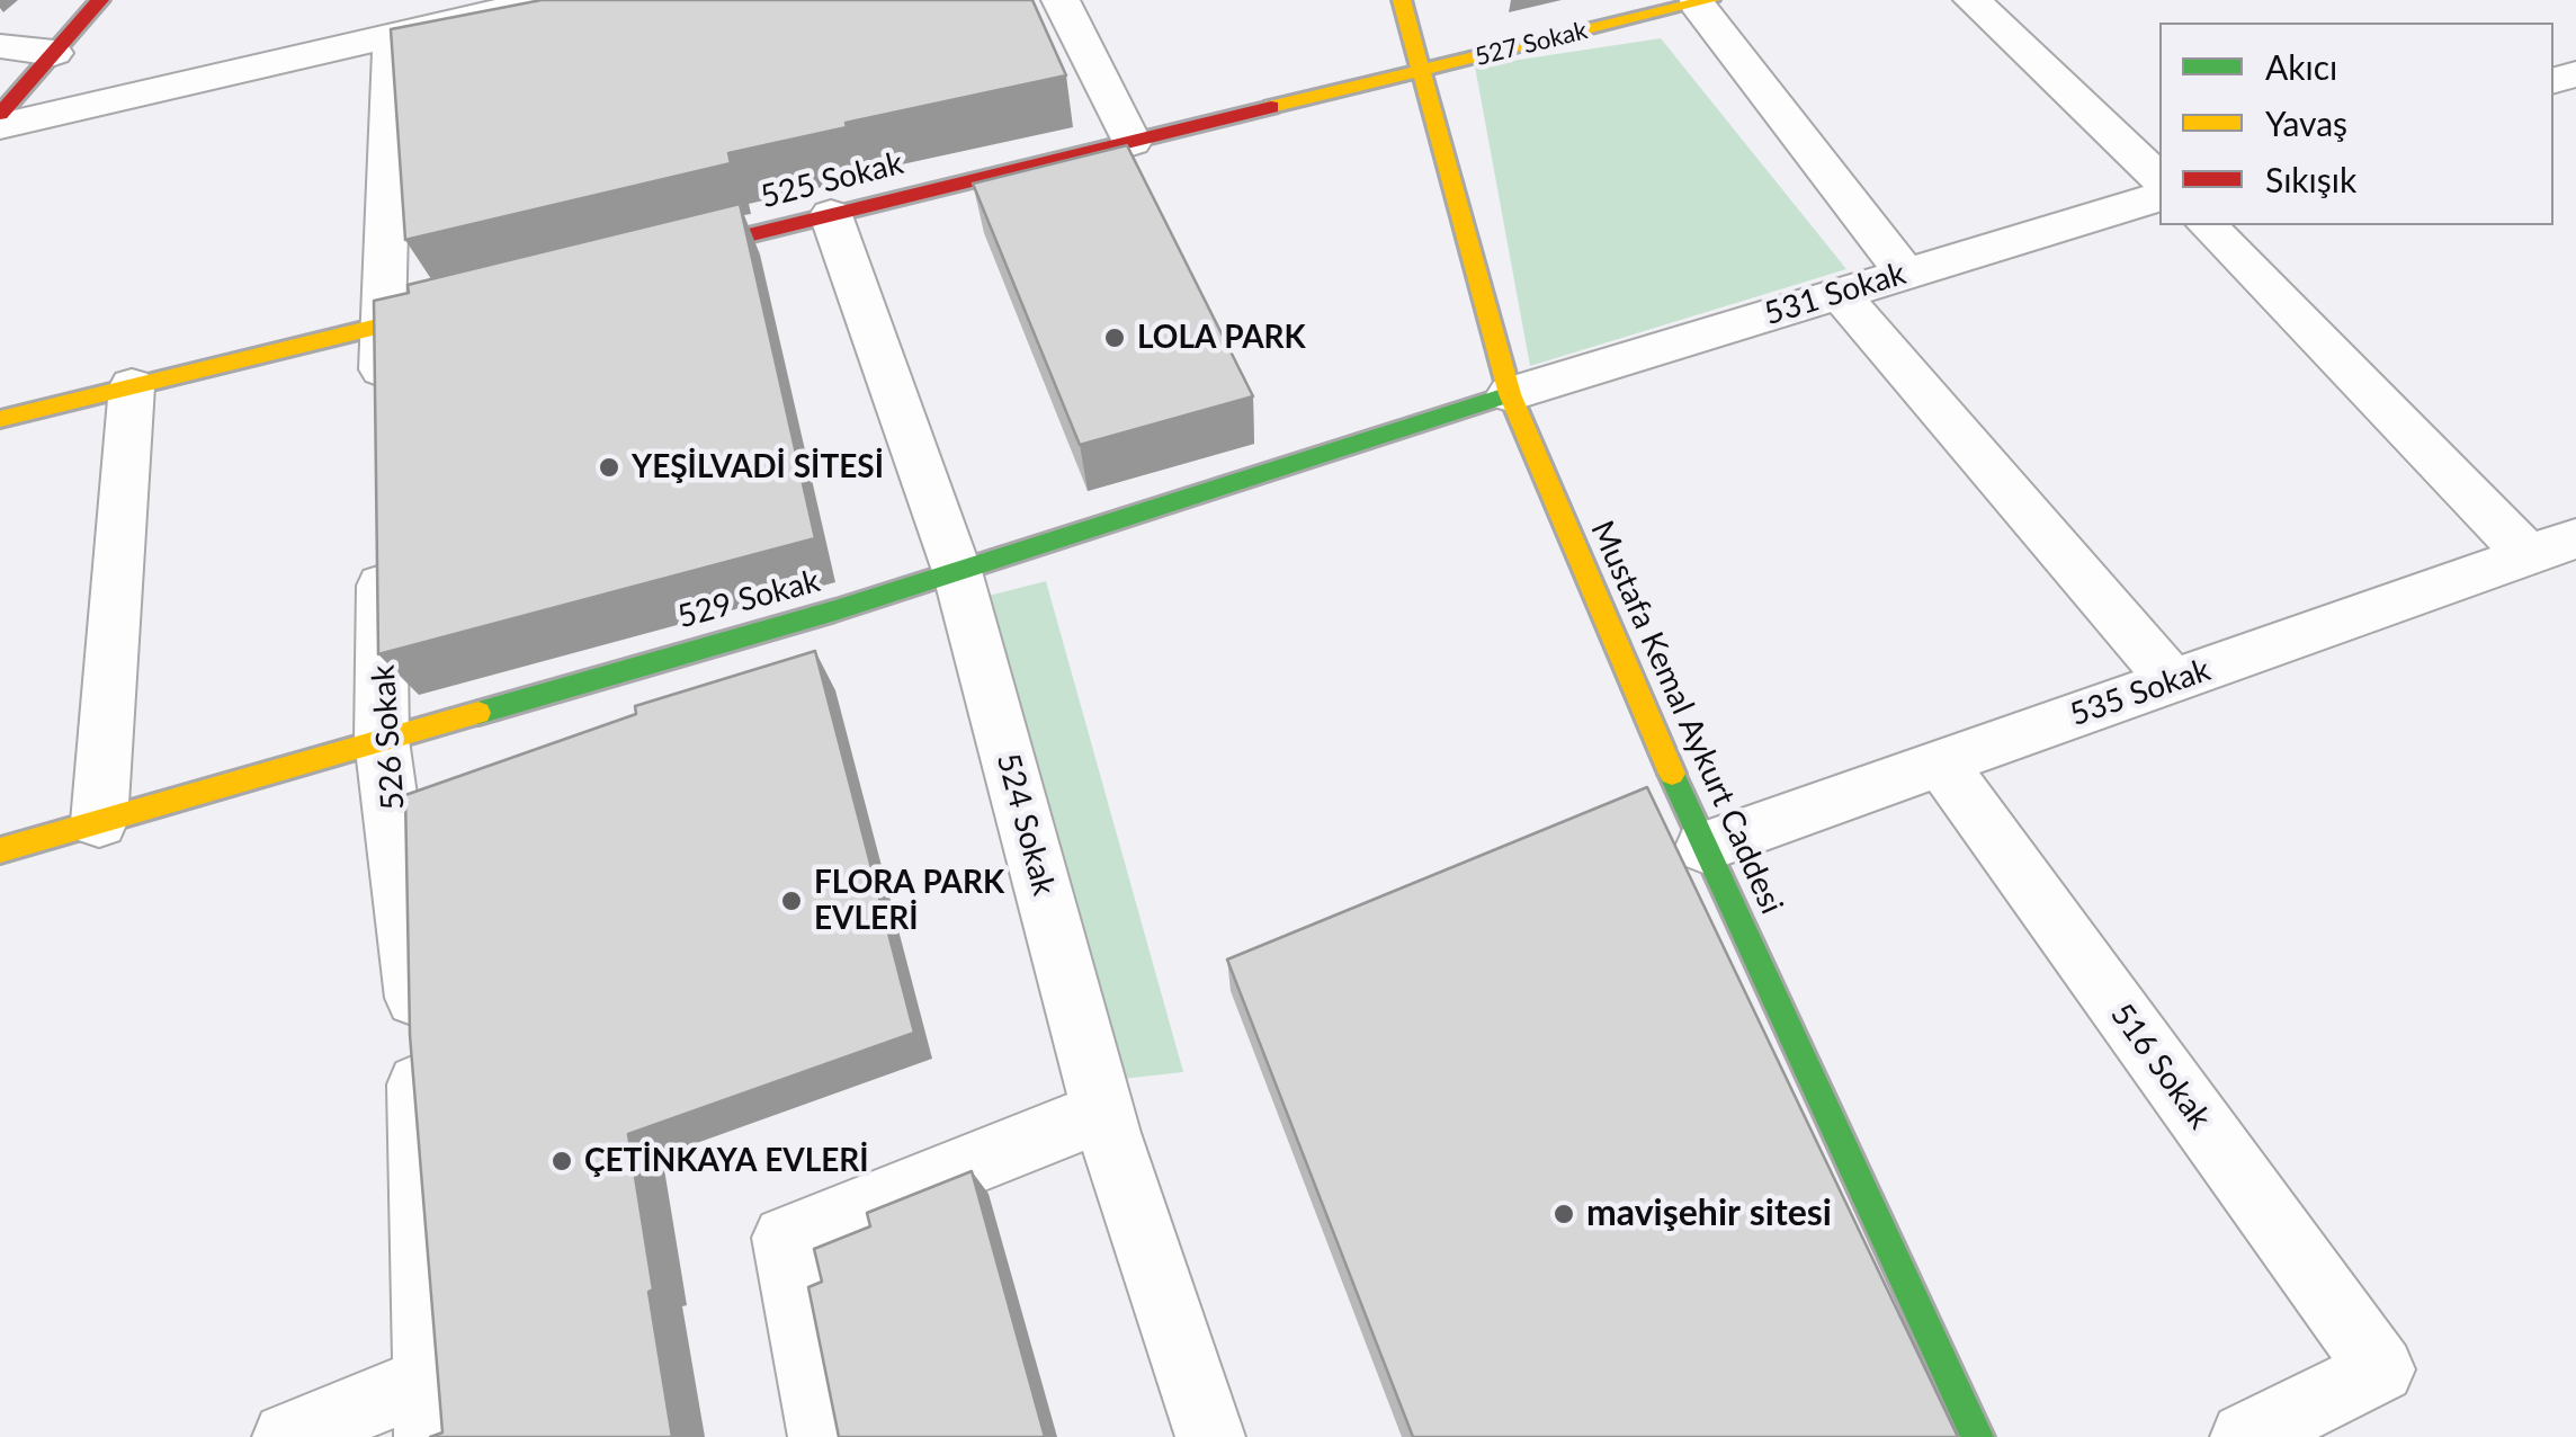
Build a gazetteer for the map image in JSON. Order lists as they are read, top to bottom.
{
  "streets": {
    "street": [
      "527 Sokak",
      "525 Sokak",
      "531 Sokak",
      "529 Sokak",
      "535 Sokak",
      "Mustafa Kemal Aykurt Caddesi",
      "526 Sokak",
      "524 Sokak",
      "516 Sokak"
    ]
  },
  "crossings": [
    ["527 Sokak", "525 Sokak"],
    ["527 Sokak", "Mustafa Kemal Aykurt Caddesi"],
    ["525 Sokak", "Mustafa Kemal Aykurt Caddesi"],
    ["525 Sokak", "524 Sokak"],
    ["531 Sokak", "529 Sokak"],
    ["531 Sokak", "Mustafa Kemal Aykurt Caddesi"],
    ["529 Sokak", "Mustafa Kemal Aykurt Caddesi"],
    ["529 Sokak", "526 Sokak"],
    ["529 Sokak", "524 Sokak"],
    ["535 Sokak", "Mustafa Kemal Aykurt Caddesi"],
    ["535 Sokak", "516 Sokak"]
  ],
  "places": [
    "LOLA PARK",
    "YEŞİLVADİ SİTESİ",
    "FLORA PARK EVLERİ",
    "ÇETİNKAYA EVLERİ",
    "mavişehir sitesi"
  ],
  "legend": ["Akıcı", "Yavaş", "Sıkışık"]
}
